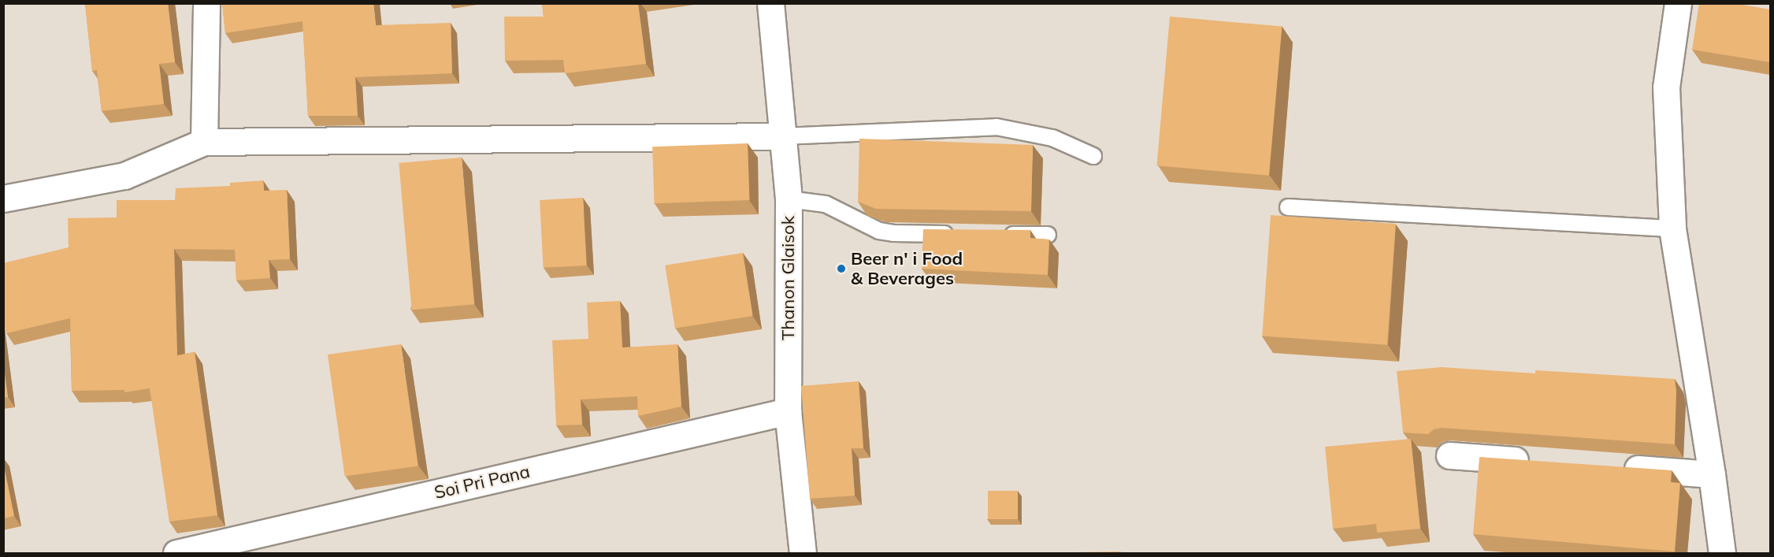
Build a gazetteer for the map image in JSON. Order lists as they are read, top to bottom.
{
  "streets": {
    "street": ["Thanon Glaisok", "Soi Pri Pana"]
  },
  "crossings": [
    ["Thanon Glaisok", "Soi Pri Pana"]
  ],
  "places": ["Beer n' i Food & Beverages"]
}
